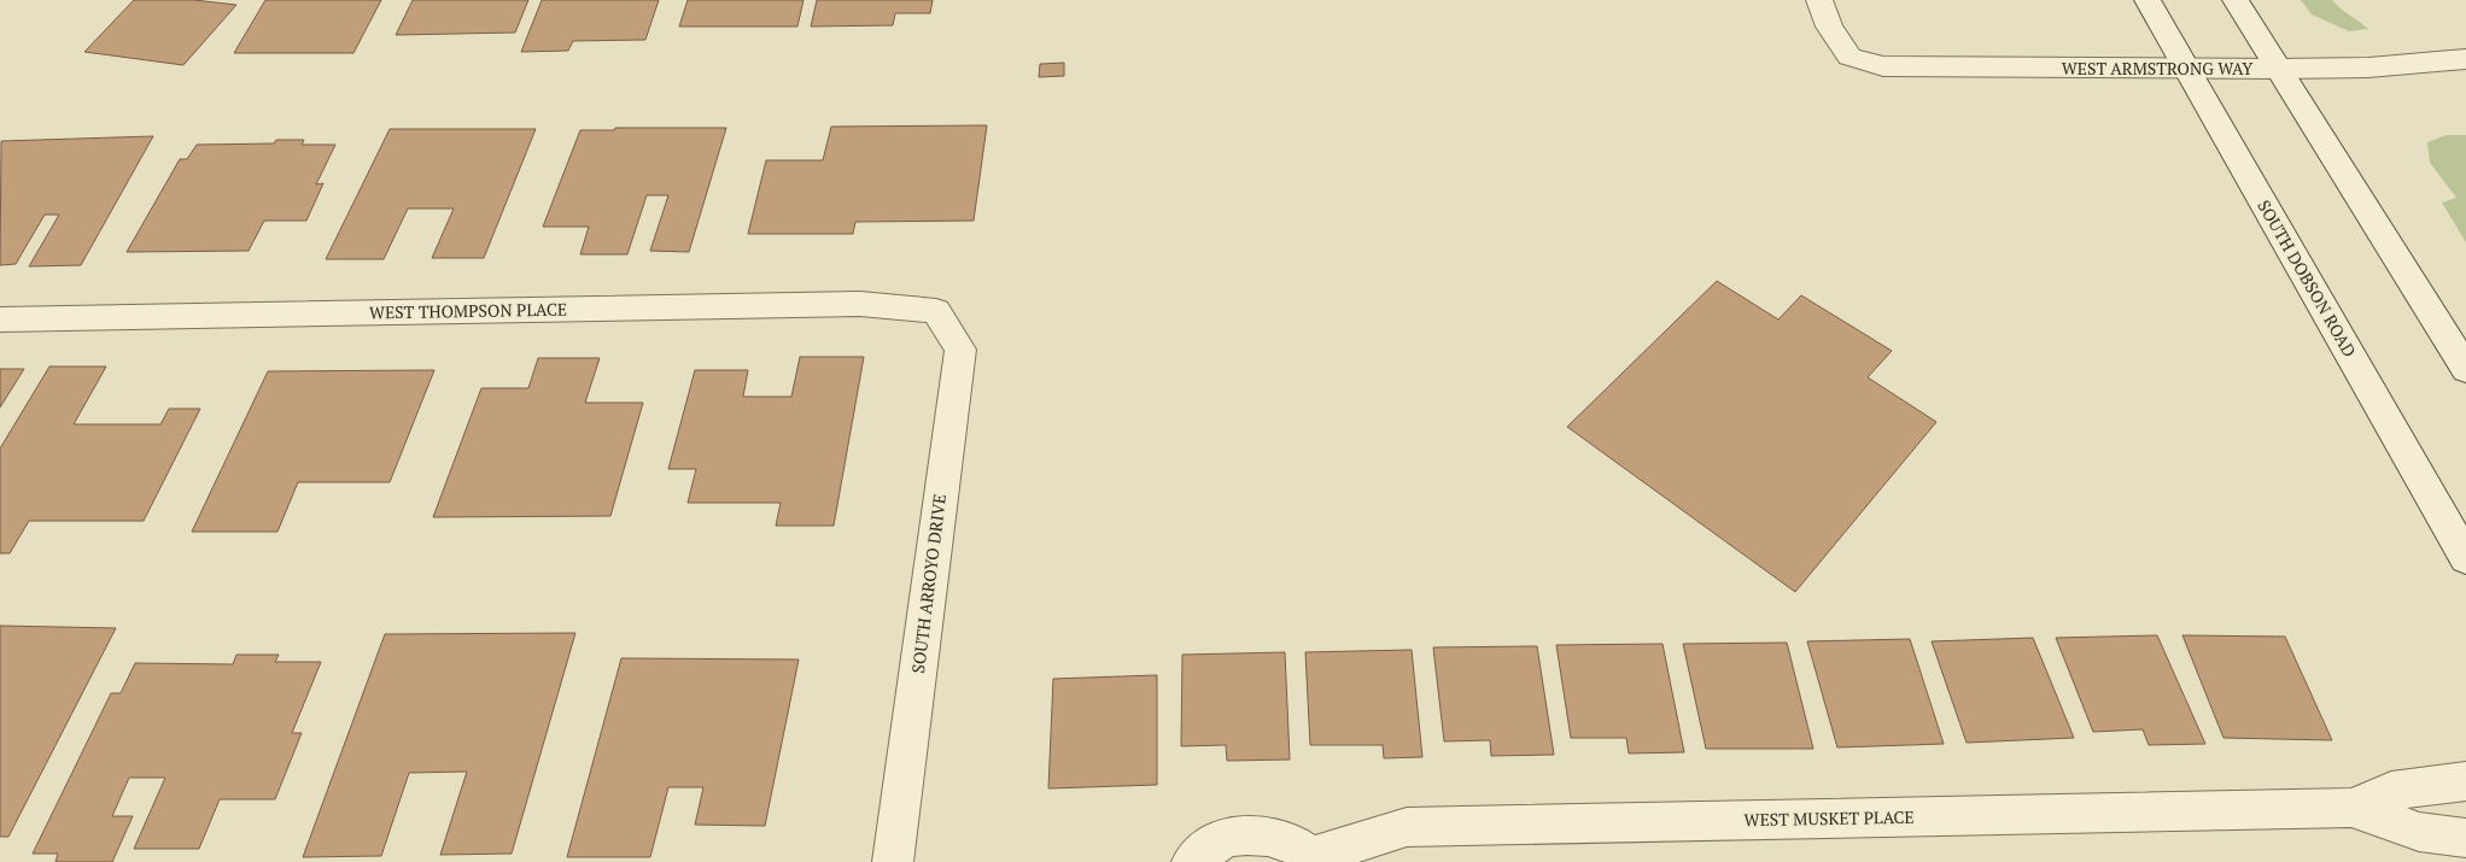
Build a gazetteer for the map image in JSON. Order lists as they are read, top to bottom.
{
  "streets": {
    "street": [
      "WEST ARMSTRONG WAY",
      "SOUTH DOBSON ROAD",
      "WEST THOMPSON PLACE",
      "SOUTH ARROYO DRIVE",
      "WEST MUSKET PLACE"
    ]
  },
  "crossings": [
    ["WEST ARMSTRONG WAY", "SOUTH DOBSON ROAD"],
    ["WEST THOMPSON PLACE", "SOUTH ARROYO DRIVE"]
  ]
}
